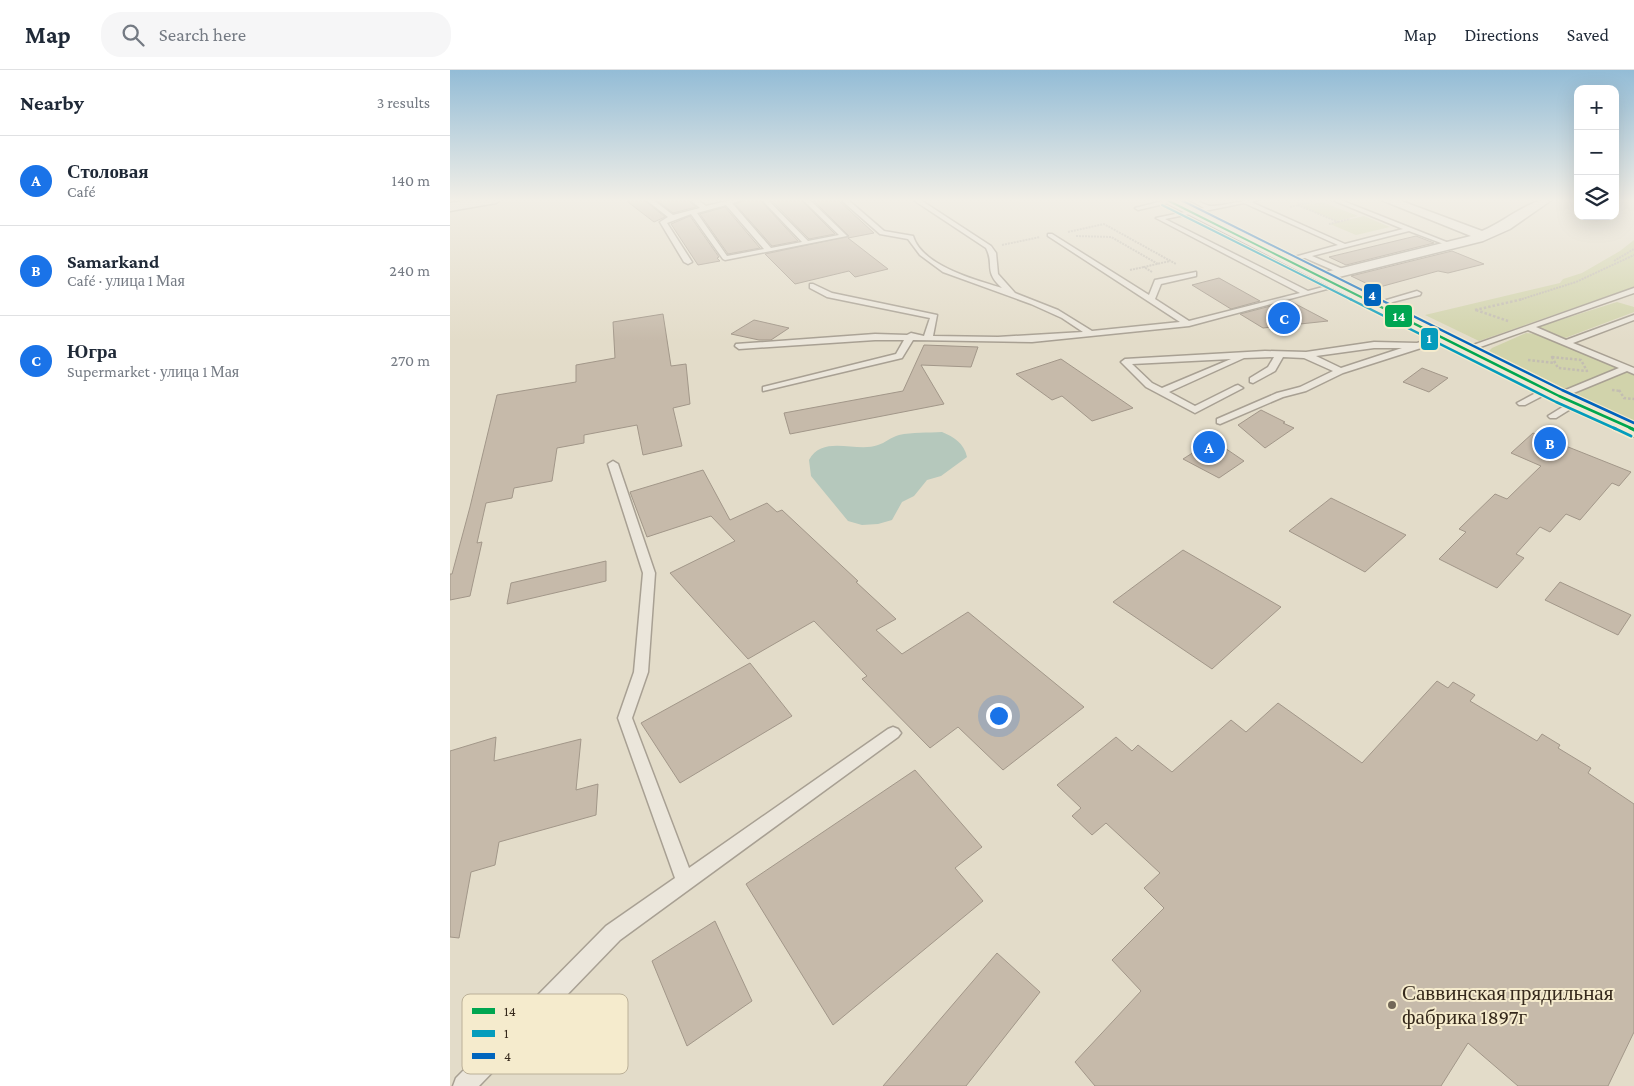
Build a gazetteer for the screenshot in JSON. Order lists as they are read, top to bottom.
{
  "places": ["Саввинская прядильная фабрика 1897г"],
  "lines": ["transit line 14", "transit line 1", "transit line 4"],
  "legend": ["14", "1", "4"],
  "page": {
    "header": "Map",
    "search": "Search here",
    "nav": ["Map", "Directions", "Saved"],
    "heading": ["Nearby", "3 results"],
    "map_buttons": ["+", "−"],
    "list": [
      {
        "mark": "A",
        "name": "Столовая",
        "note": "Café",
        "value": "140 m"
      },
      {
        "mark": "B",
        "name": "Samarkand",
        "note": "Café · улица 1 Мая",
        "value": "240 m"
      },
      {
        "mark": "C",
        "name": "Югра",
        "note": "Supermarket · улица 1 Мая",
        "value": "270 m"
      }
    ],
    "pins": ["C", "B", "A"]
  }
}
